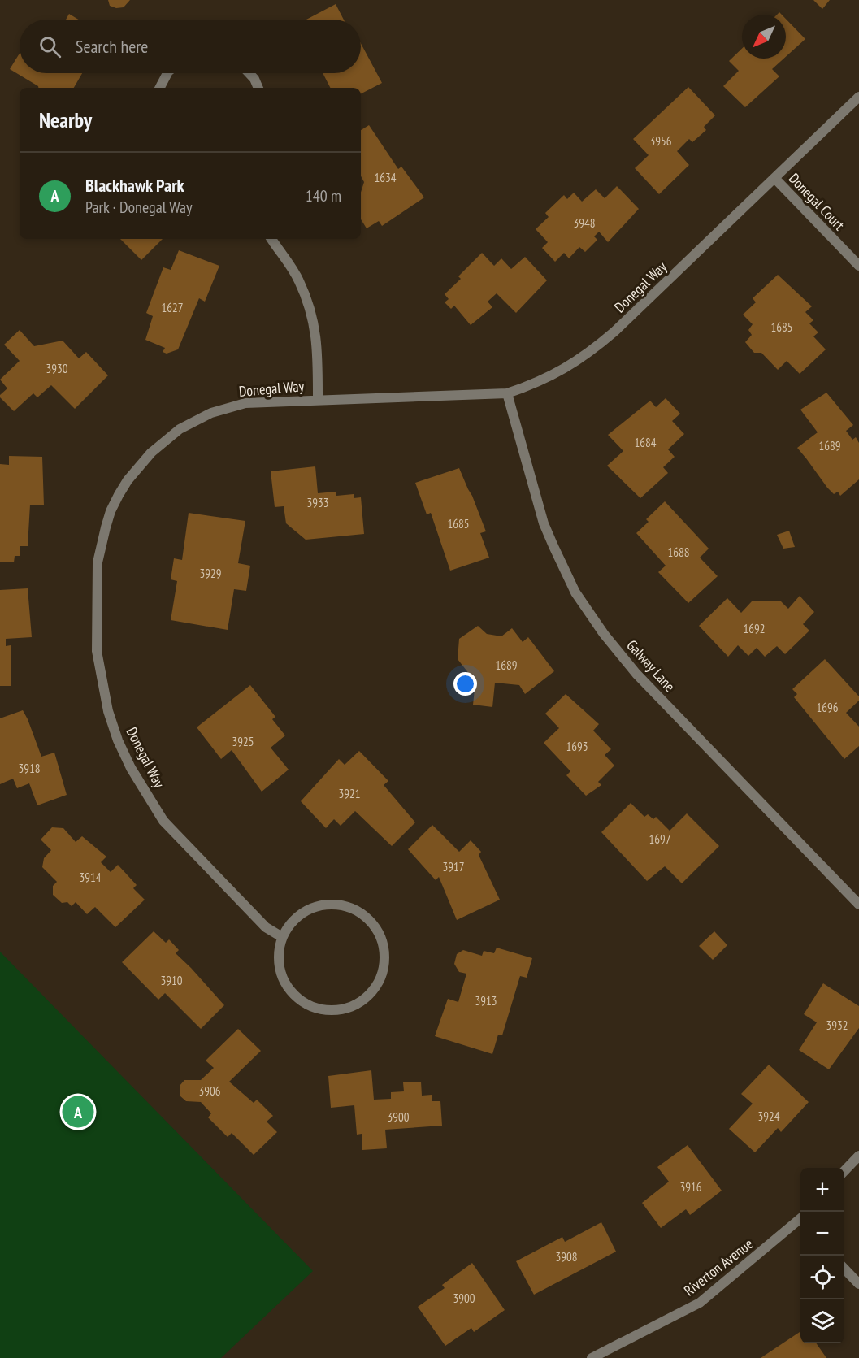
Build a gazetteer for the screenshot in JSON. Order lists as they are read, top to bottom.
{
  "streets": {
    "street": [
      "Donegal Court",
      "Donegal Way",
      "Galway Lane",
      "Riverton Avenue"
    ]
  },
  "crossings": [
    ["Donegal Court", "Donegal Way"],
    ["Donegal Way", "Galway Lane"]
  ],
  "house_numbers": [
    "3956",
    "1634",
    "3948",
    "1627",
    "1685",
    "3930",
    "1684",
    "1689",
    "3933",
    "1685",
    "1688",
    "3929",
    "1692",
    "1689",
    "1696",
    "3925",
    "1693",
    "3918",
    "3921",
    "1697",
    "3917",
    "3914",
    "3910",
    "3913",
    "3932",
    "3906",
    "3924",
    "3900",
    "3916",
    "3908",
    "3900"
  ],
  "north": "bottom left",
  "page": {
    "search": "Search here",
    "heading": "Nearby",
    "list": [
      {
        "mark": "A",
        "name": "Blackhawk Park",
        "note": "Park · Donegal Way",
        "value": "140 m"
      }
    ],
    "pins": "A",
    "map_buttons": ["+", "−"]
  }
}
